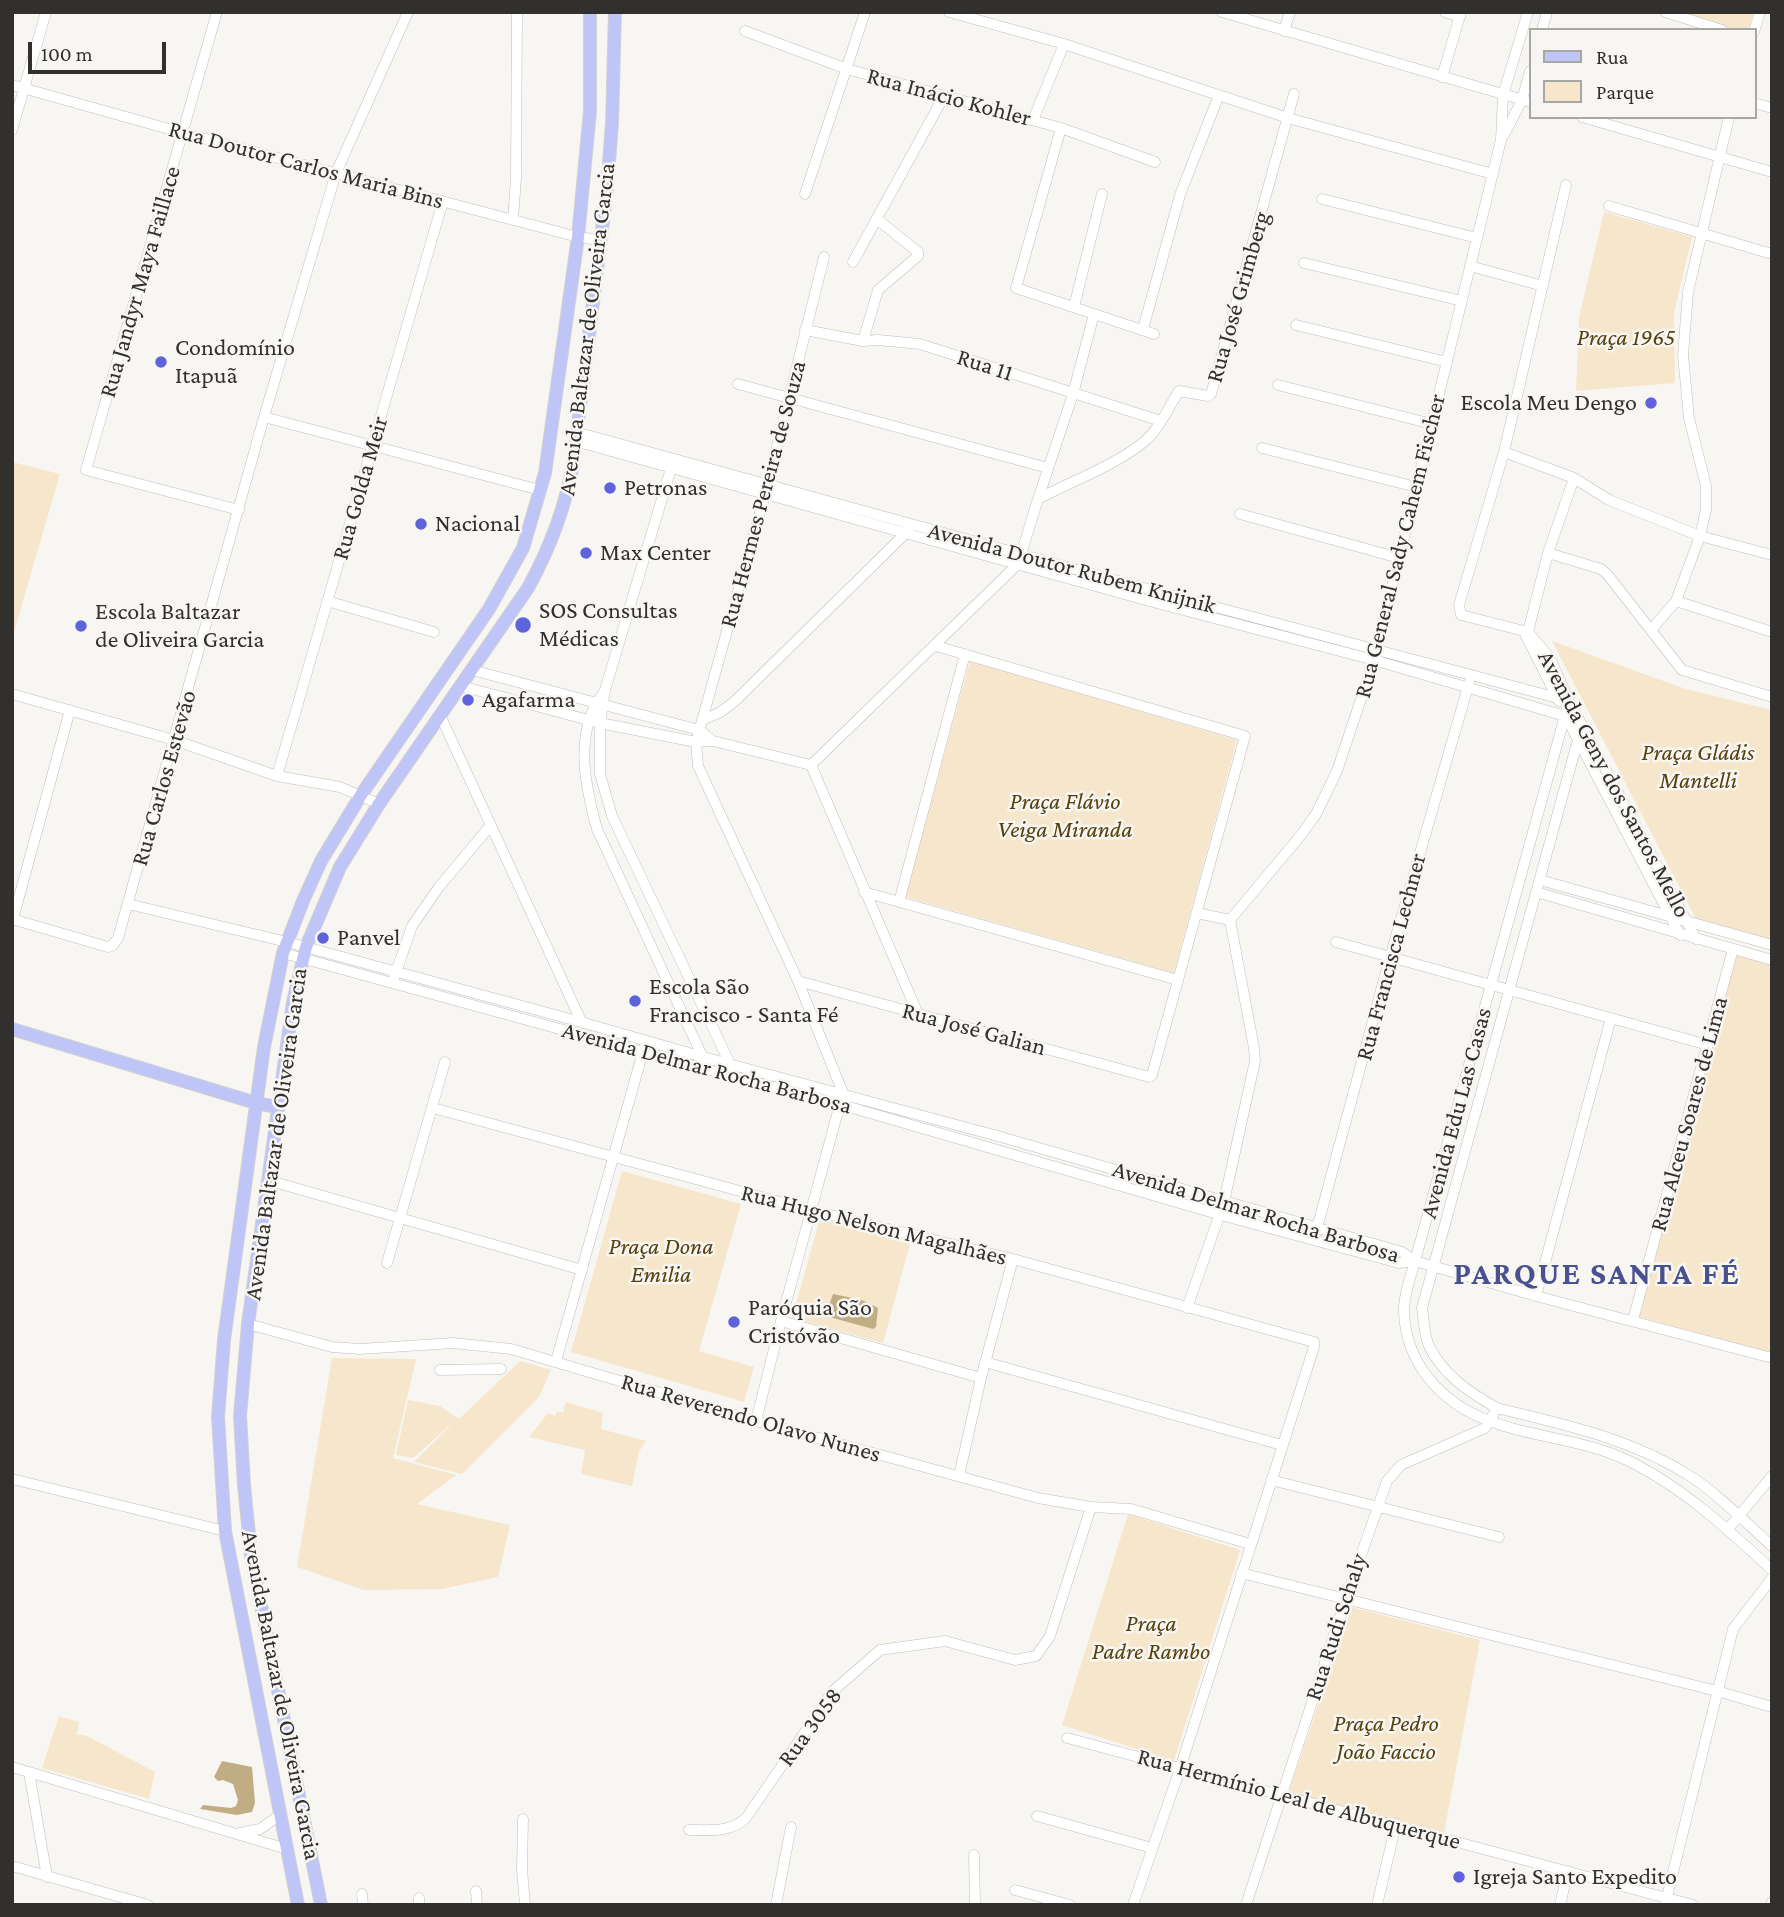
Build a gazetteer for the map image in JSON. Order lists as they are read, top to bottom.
{
  "streets": {
    "main road": ["Avenida Baltazar de Oliveira Garcia"],
    "street": [
      "Rua Inácio Kohler",
      "Rua Doutor Carlos Maria Bins",
      "Rua Jandyr Maya Faillace",
      "Rua José Grimberg",
      "Rua 11",
      "Rua Golda Meir",
      "Rua Hermes Pereira de Souza",
      "Rua General Sady Cahem Fischer",
      "Avenida Doutor Rubem Knijnik",
      "Rua Carlos Estevão",
      "Avenida Geny dos Santos Mello",
      "Rua Francisca Lechner",
      "Rua José Galian",
      "Avenida Delmar Rocha Barbosa",
      "Avenida Edu Las Casas",
      "Rua Alceu Soares de Lima",
      "Rua Hugo Nelson Magalhães",
      "Rua Reverendo Olavo Nunes",
      "Rua Rudi Schaly",
      "Rua 3058",
      "Rua Hermínio Leal de Albuquerque"
    ]
  },
  "crossings": [
    ["Rua Doutor Carlos Maria Bins", "Rua Jandyr Maya Faillace"],
    ["Rua Doutor Carlos Maria Bins", "Avenida Baltazar de Oliveira Garcia"],
    ["Rua Doutor Carlos Maria Bins", "Rua Golda Meir"],
    ["Rua Doutor Carlos Maria Bins", "Rua Carlos Estevão"],
    ["Rua Jandyr Maya Faillace", "Rua Carlos Estevão"],
    ["Rua José Grimberg", "Rua 11"],
    ["Avenida Baltazar de Oliveira Garcia", "Avenida Doutor Rubem Knijnik"],
    ["Avenida Baltazar de Oliveira Garcia", "Avenida Delmar Rocha Barbosa"],
    ["Avenida Baltazar de Oliveira Garcia", "Rua Reverendo Olavo Nunes"],
    ["Rua 11", "Rua Hermes Pereira de Souza"],
    ["Rua Hermes Pereira de Souza", "Avenida Doutor Rubem Knijnik"],
    ["Rua General Sady Cahem Fischer", "Avenida Doutor Rubem Knijnik"],
    ["Avenida Doutor Rubem Knijnik", "Avenida Geny dos Santos Mello"],
    ["Avenida Doutor Rubem Knijnik", "Rua Francisca Lechner"],
    ["Avenida Doutor Rubem Knijnik", "Avenida Edu Las Casas"],
    ["Rua Carlos Estevão", "Avenida Delmar Rocha Barbosa"],
    ["Avenida Geny dos Santos Mello", "Avenida Edu Las Casas"],
    ["Rua Francisca Lechner", "Avenida Delmar Rocha Barbosa"],
    ["Avenida Delmar Rocha Barbosa", "Avenida Edu Las Casas"],
    ["Avenida Edu Las Casas", "Rua Rudi Schaly"],
    ["Rua Reverendo Olavo Nunes", "Rua 3058"],
    ["Rua Rudi Schaly", "Rua Hermínio Leal de Albuquerque"]
  ],
  "districts": ["PARQUE SANTA FÉ"],
  "parks": [
    "Praça 1965",
    "Praça Gládis Mantelli",
    "Praça Flávio Veiga Miranda",
    "Praça Dona Emilia",
    "Praça Padre Rambo",
    "Praça Pedro João Faccio"
  ],
  "places": [
    "Condomínio Itapuã",
    "Escola Meu Dengo",
    "Petronas",
    "Nacional",
    "Max Center",
    "SOS Consultas Médicas",
    "Escola Baltazar de Oliveira Garcia",
    "Agafarma",
    "Panvel",
    "Escola São Francisco - Santa Fé",
    "Paróquia São Cristóvão",
    "Igreja Santo Expedito"
  ],
  "legend": ["Rua", "Parque"],
  "scale_bar": "100 m"
}
